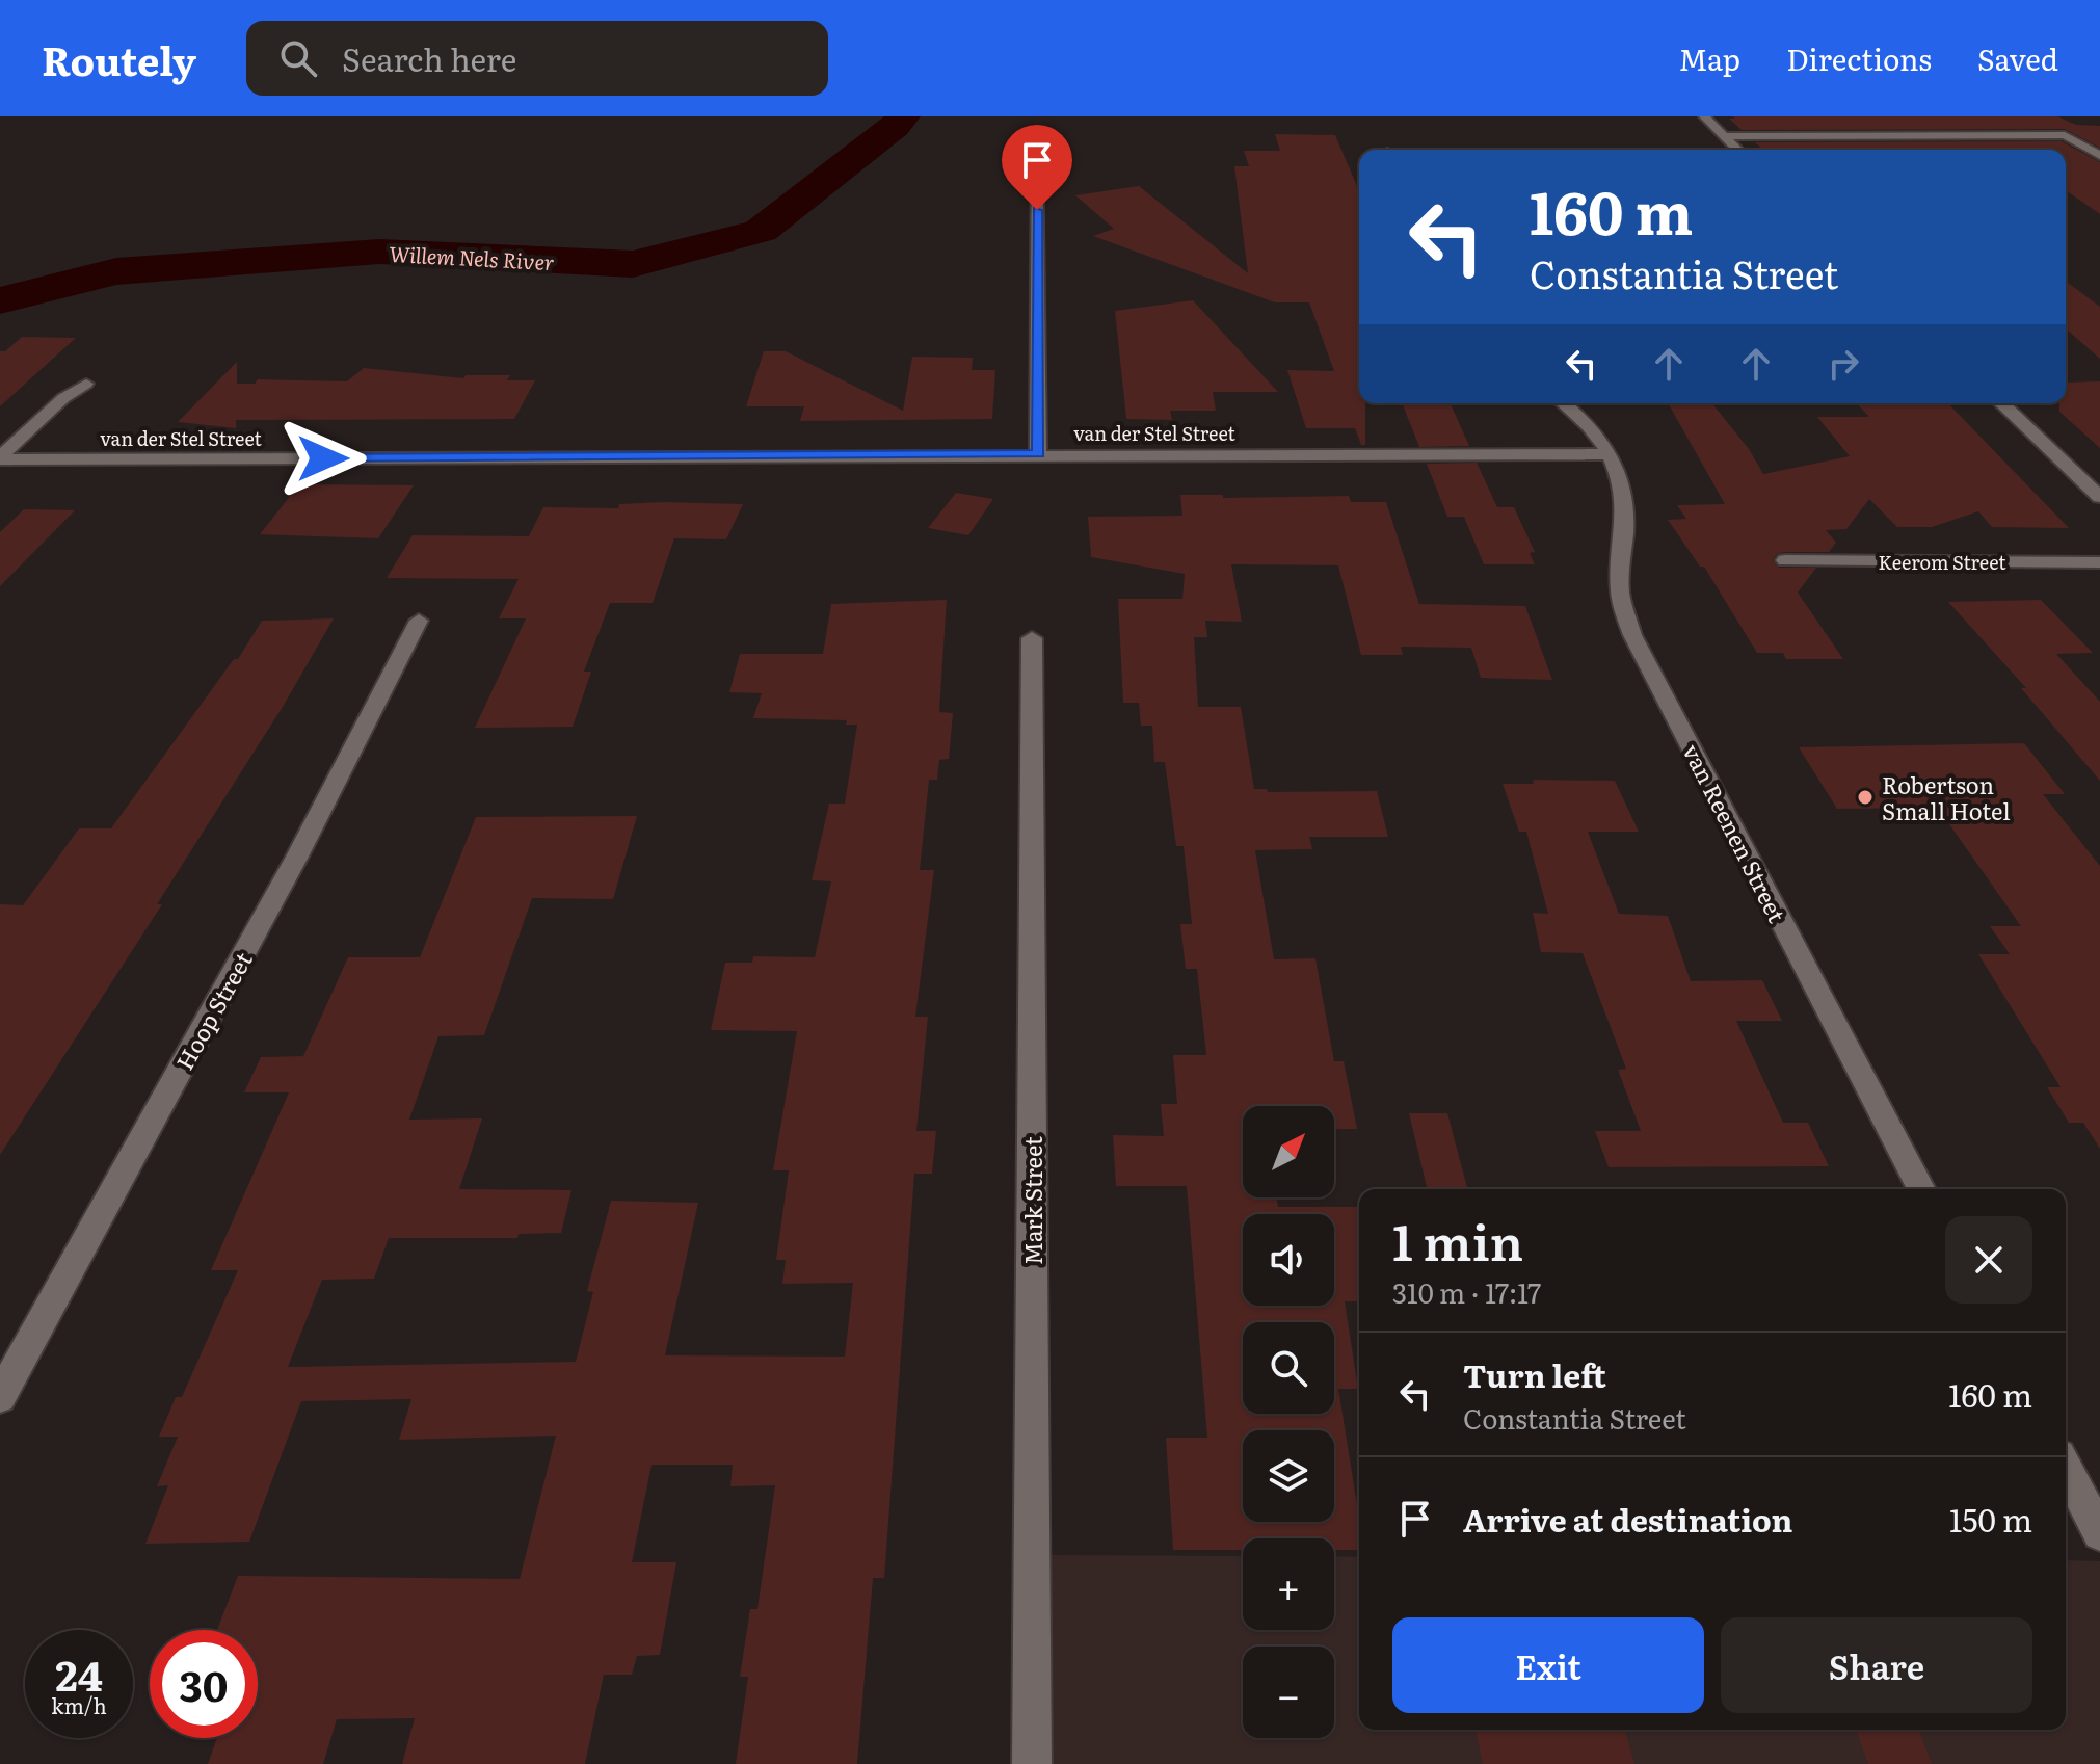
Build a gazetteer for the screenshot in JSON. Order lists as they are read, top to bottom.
{
  "streets": {
    "street": [
      "van der Stel Street",
      "Keerom Street",
      "van Reenen Street",
      "Hoop Street",
      "Mark Street"
    ]
  },
  "crossings": [
    ["van der Stel Street", "van Reenen Street"]
  ],
  "water": ["Willem Nels River"],
  "places": ["Robertson Small Hotel"],
  "north": "top right",
  "page": {
    "header": "Routely",
    "search": "Search here",
    "nav": ["Map", "Directions", "Saved"],
    "turn": ["160 m", "Constantia Street"],
    "map_buttons": ["+", "−"],
    "heading": ["1 min", "310 m · 17:17"],
    "list": [
      {
        "name": "Turn left",
        "note": "Constantia Street",
        "value": "160 m"
      },
      {
        "name": "Arrive at destination",
        "value": "150 m"
      }
    ],
    "buttons": ["Exit", "Share"],
    "speed": "24 km/h",
    "limit": "30"
  }
}
